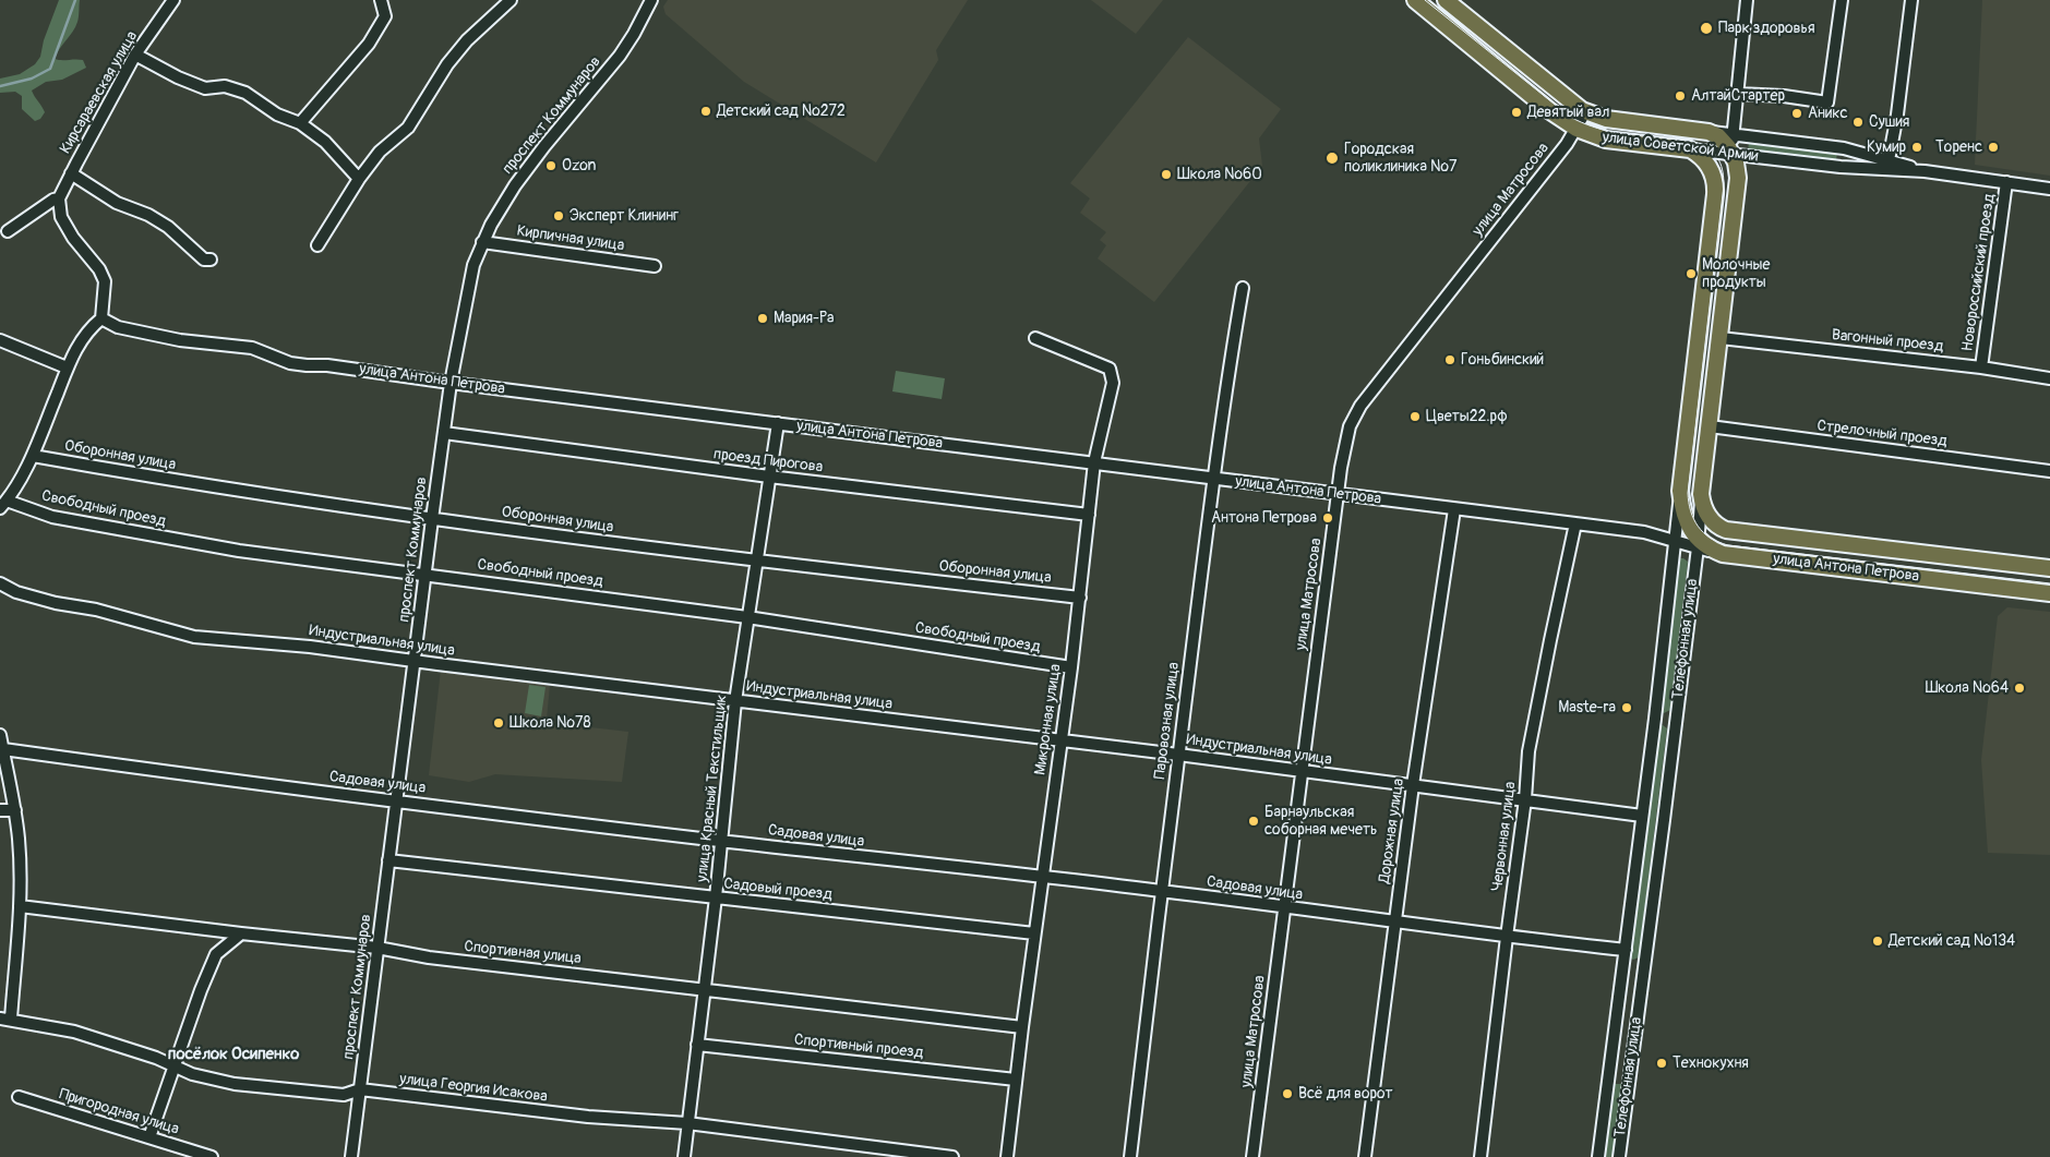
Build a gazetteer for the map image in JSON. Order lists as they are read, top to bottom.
{
  "streets": {
    "main road": ["улица Советской Армии", "улица Антона Петрова", "Телефонная улица"],
    "street": [
      "Кирсараевская улица",
      "проспект Коммунаров",
      "улица Матросова",
      "Кирпичная улица",
      "Новороссийский проезд",
      "Вагонный проезд",
      "Стрелочный проезд",
      "Оборонная улица",
      "проезд Пирогова",
      "Свободный проезд",
      "Индустриальная улица",
      "Микронная улица",
      "Паровозная улица",
      "Садовая улица",
      "улица Красный Текстильщик",
      "Дорожная улица",
      "Червонная улица",
      "Садовый проезд",
      "Спортивная улица",
      "Спортивный проезд",
      "улица Георгия Исакова",
      "Пригородная улица"
    ]
  },
  "crossings": [
    ["проспект Коммунаров", "Кирпичная улица"],
    ["проспект Коммунаров", "улица Антона Петрова"],
    ["проспект Коммунаров", "Оборонная улица"],
    ["проспект Коммунаров", "проезд Пирогова"],
    ["проспект Коммунаров", "Свободный проезд"],
    ["проспект Коммунаров", "Индустриальная улица"],
    ["проспект Коммунаров", "Садовая улица"],
    ["проспект Коммунаров", "Садовый проезд"],
    ["проспект Коммунаров", "Спортивная улица"],
    ["проспект Коммунаров", "улица Георгия Исакова"],
    ["улица Советской Армии", "улица Матросова"],
    ["улица Советской Армии", "Новороссийский проезд"],
    ["улица Советской Армии", "Телефонная улица"],
    ["улица Матросова", "улица Антона Петрова"],
    ["улица Матросова", "Индустриальная улица"],
    ["улица Матросова", "Садовая улица"],
    ["Новороссийский проезд", "Вагонный проезд"],
    ["Вагонный проезд", "Телефонная улица"],
    ["улица Антона Петрова", "Телефонная улица"],
    ["улица Антона Петрова", "Микронная улица"],
    ["улица Антона Петрова", "Паровозная улица"],
    ["улица Антона Петрова", "улица Красный Текстильщик"],
    ["улица Антона Петрова", "Дорожная улица"],
    ["улица Антона Петрова", "Червонная улица"],
    ["Стрелочный проезд", "Телефонная улица"],
    ["Оборонная улица", "Микронная улица"],
    ["Оборонная улица", "улица Красный Текстильщик"],
    ["проезд Пирогова", "Микронная улица"],
    ["проезд Пирогова", "улица Красный Текстильщик"],
    ["Свободный проезд", "Микронная улица"],
    ["Свободный проезд", "улица Красный Текстильщик"],
    ["Телефонная улица", "Индустриальная улица"],
    ["Телефонная улица", "Садовая улица"],
    ["Индустриальная улица", "Микронная улица"],
    ["Индустриальная улица", "Паровозная улица"],
    ["Индустриальная улица", "улица Красный Текстильщик"],
    ["Индустриальная улица", "Дорожная улица"],
    ["Индустриальная улица", "Червонная улица"],
    ["Микронная улица", "Садовая улица"],
    ["Микронная улица", "Садовый проезд"],
    ["Микронная улица", "Спортивная улица"],
    ["Микронная улица", "Спортивный проезд"],
    ["Паровозная улица", "Садовая улица"],
    ["Садовая улица", "улица Красный Текстильщик"],
    ["Садовая улица", "Дорожная улица"],
    ["Садовая улица", "Червонная улица"],
    ["улица Красный Текстильщик", "Садовый проезд"],
    ["улица Красный Текстильщик", "Спортивная улица"],
    ["улица Красный Текстильщик", "Спортивный проезд"],
    ["улица Красный Текстильщик", "улица Георгия Исакова"]
  ],
  "districts": ["посёлок Осипенко"],
  "places": [
    "Парк здоровья",
    "АлтайСтартер",
    "Детский сад №272",
    "Девятый вал",
    "Аникс",
    "Сушия",
    "Кумир",
    "Торенс",
    "Городская поликлиника №7",
    "Ozon",
    "Школа №60",
    "Эксперт Клининг",
    "Молочные продукты",
    "Мария-Ра",
    "Гоньбинский",
    "Цветы22.рф",
    "Антона Петрова",
    "Школа №64",
    "Maste-ra",
    "Школа №78",
    "Барнаульская соборная мечеть",
    "Детский сад №134",
    "Технокухня",
    "Всё для ворот"
  ]
}
